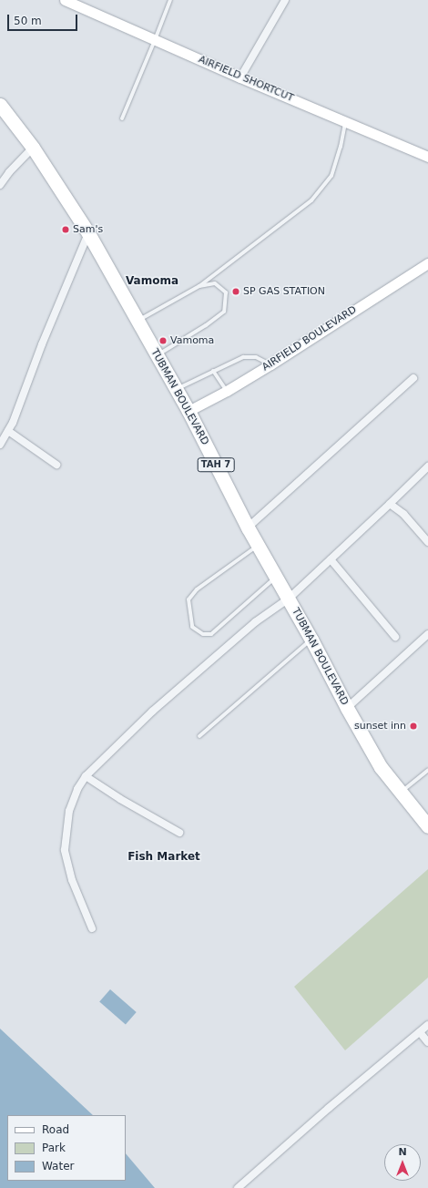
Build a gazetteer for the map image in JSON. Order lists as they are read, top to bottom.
{
  "streets": {
    "highway": ["TUBMAN BOULEVARD", "TAH 7"],
    "street": ["AIRFIELD SHORTCUT", "AIRFIELD BOULEVARD"]
  },
  "crossings": [
    ["AIRFIELD BOULEVARD", "TUBMAN BOULEVARD"]
  ],
  "districts": ["Vamoma", "Fish Market"],
  "places": [
    "Sam's",
    "SP GAS STATION",
    "Vamoma",
    "sunset inn"
  ],
  "legend": ["Road", "Park", "Water"],
  "scale_bar": "50 m",
  "north": "top"
}
